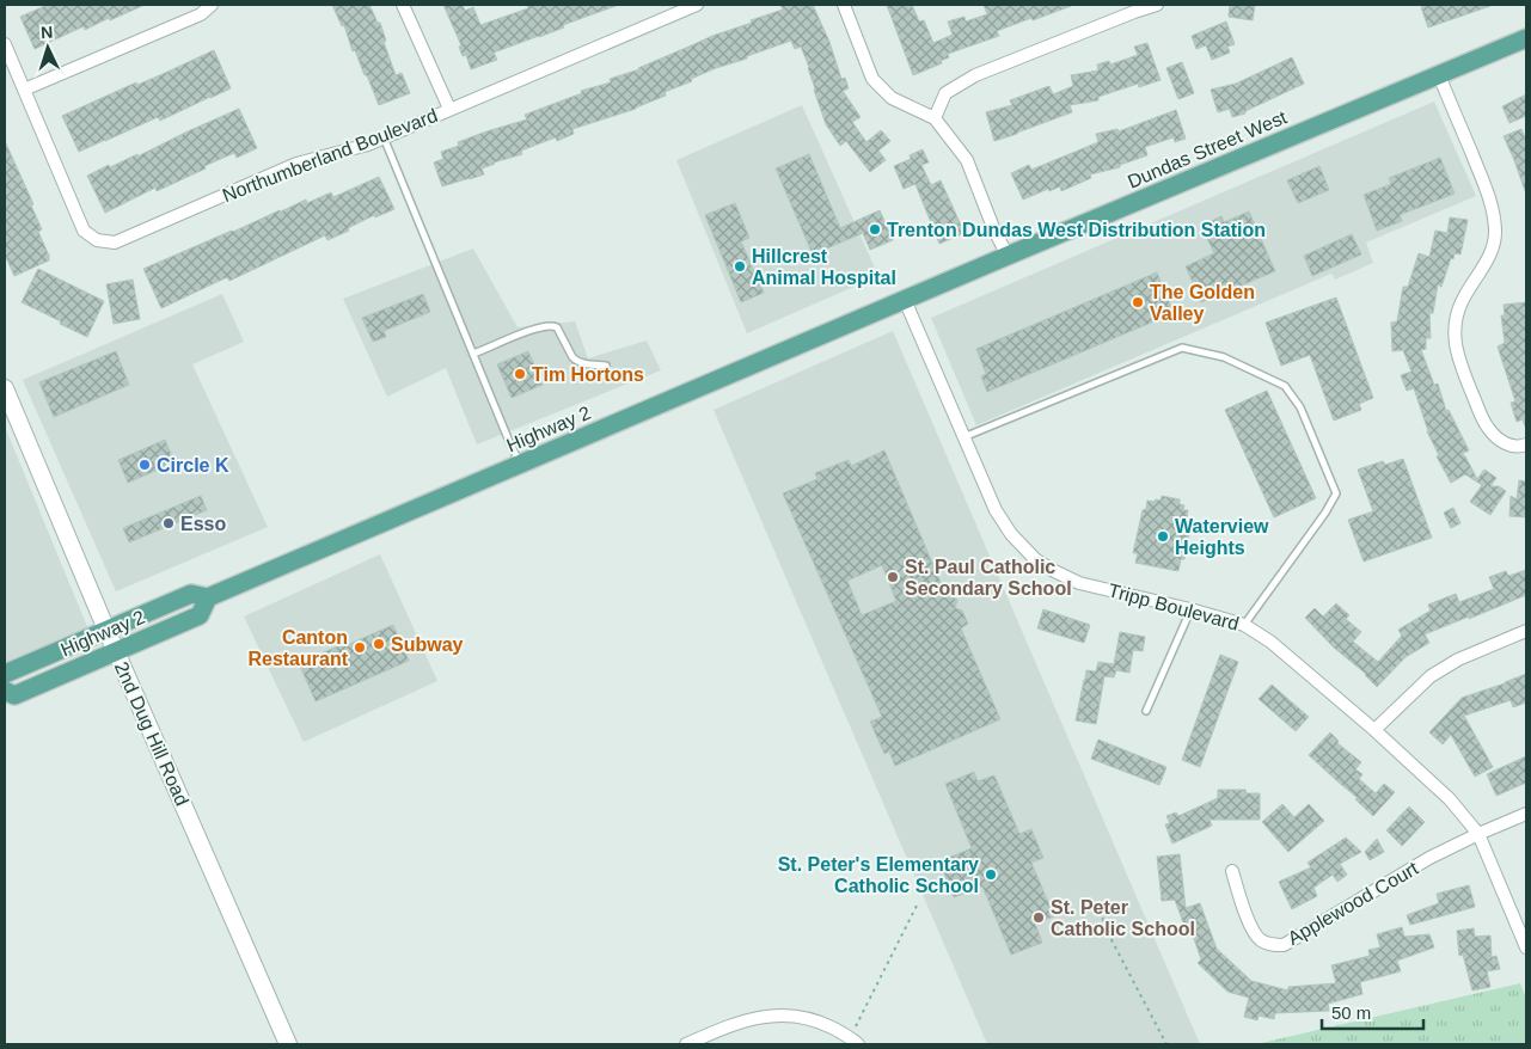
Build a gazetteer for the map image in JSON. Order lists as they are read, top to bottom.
{
  "streets": {
    "main road": ["Dundas Street West", "Highway 2"],
    "street": [
      "Northumberland Boulevard",
      "Tripp Boulevard",
      "2nd Dug Hill Road",
      "Applewood Court"
    ]
  },
  "crossings": [
    ["Dundas Street West", "Highway 2"],
    ["Dundas Street West", "Tripp Boulevard"],
    ["Highway 2", "Tripp Boulevard"],
    ["Highway 2", "2nd Dug Hill Road"],
    ["Tripp Boulevard", "Applewood Court"]
  ],
  "places": [
    "Trenton Dundas West Distribution Station",
    "Hillcrest Animal Hospital",
    "The Golden Valley",
    "Tim Hortons",
    "Circle K",
    "Esso",
    "Waterview Heights",
    "St. Paul Catholic Secondary School",
    "Subway",
    "Canton Restaurant",
    "St. Peter's Elementary Catholic School",
    "St. Peter Catholic School"
  ],
  "scale_bar": "50 m",
  "north": "top"
}
